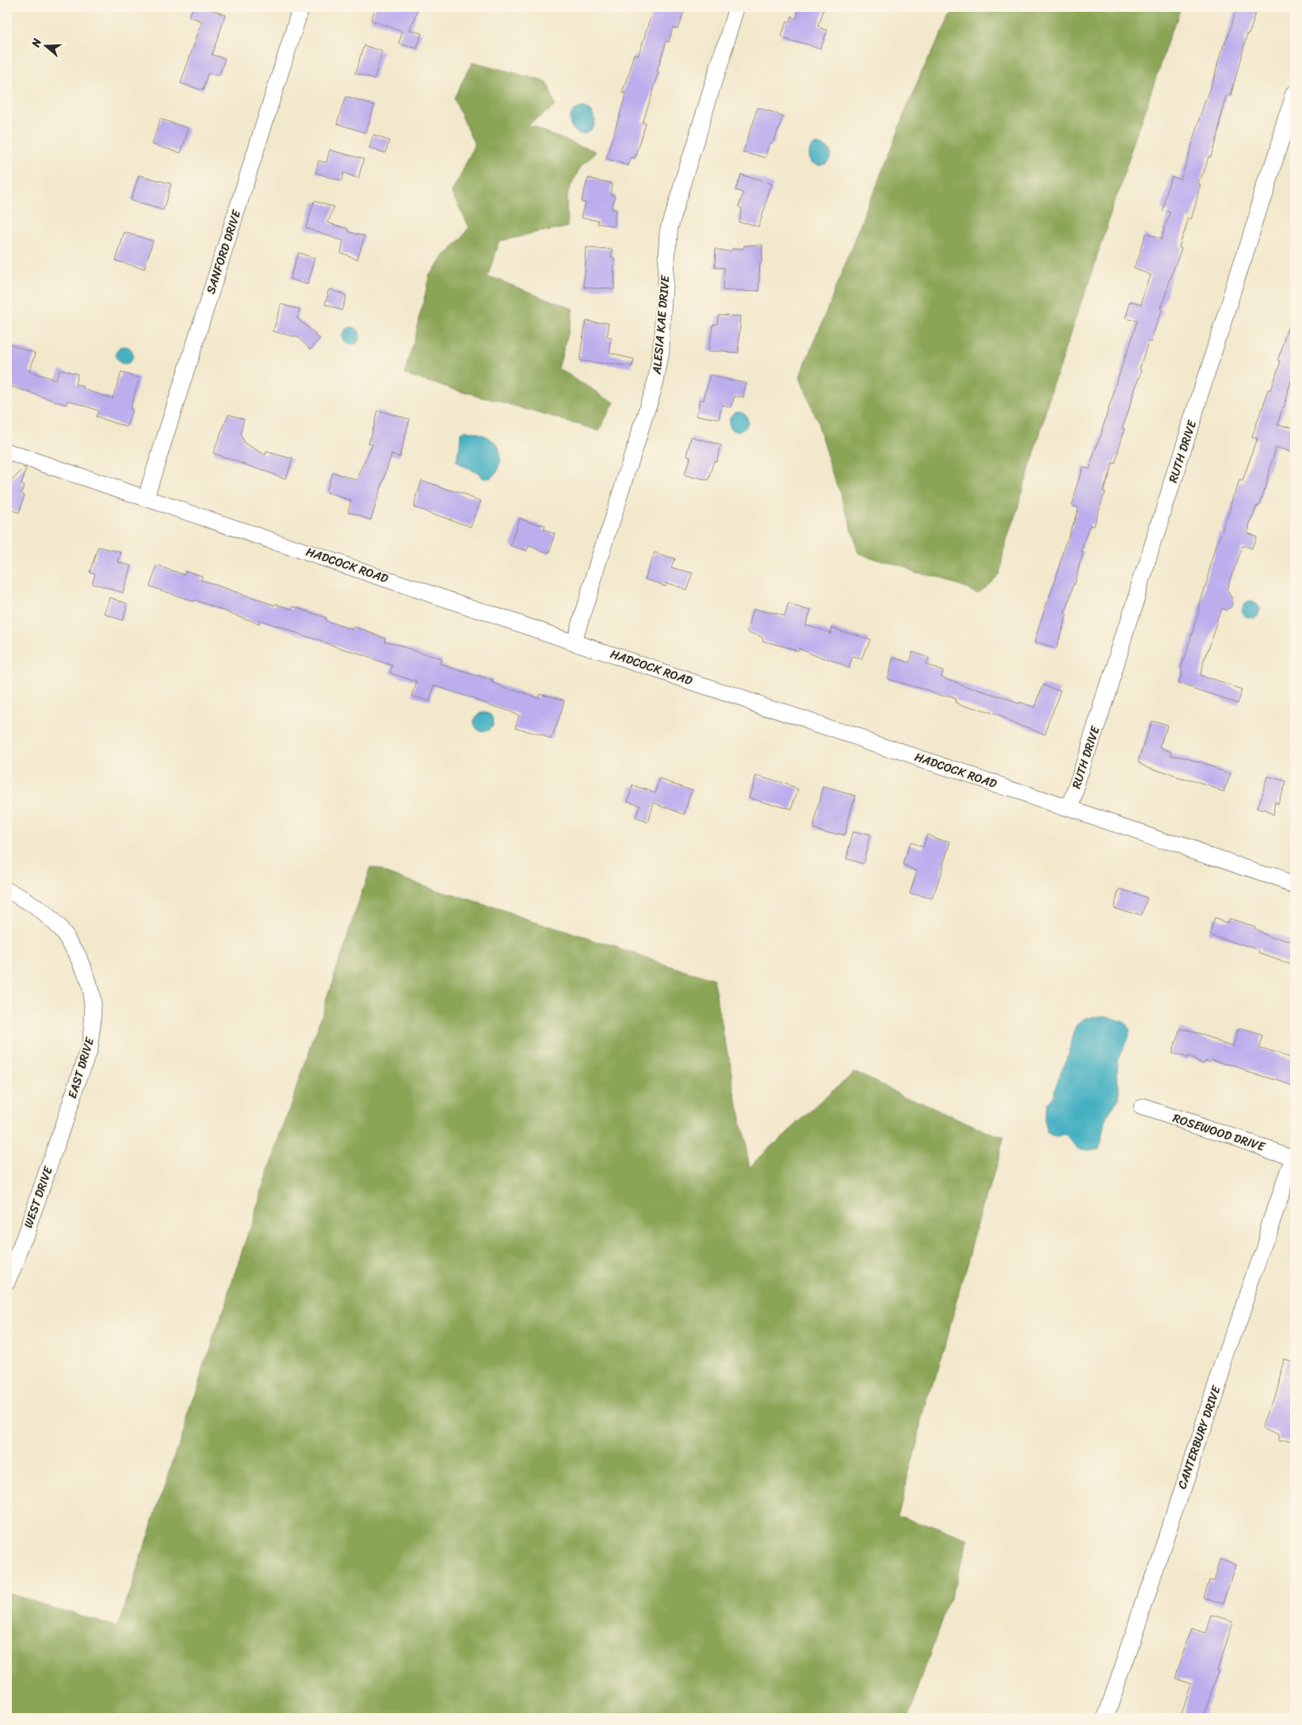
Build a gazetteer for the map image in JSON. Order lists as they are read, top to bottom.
{
  "streets": {
    "street": [
      "SANFORD DRIVE",
      "ALESIA KAE DRIVE",
      "RUTH DRIVE",
      "HADCOCK ROAD",
      "EAST DRIVE",
      "ROSEWOOD DRIVE",
      "WEST DRIVE",
      "CANTERBURY DRIVE"
    ]
  },
  "crossings": [
    ["SANFORD DRIVE", "HADCOCK ROAD"],
    ["ALESIA KAE DRIVE", "HADCOCK ROAD"],
    ["RUTH DRIVE", "HADCOCK ROAD"],
    ["EAST DRIVE", "WEST DRIVE"],
    ["ROSEWOOD DRIVE", "CANTERBURY DRIVE"]
  ],
  "north": "left"
}
